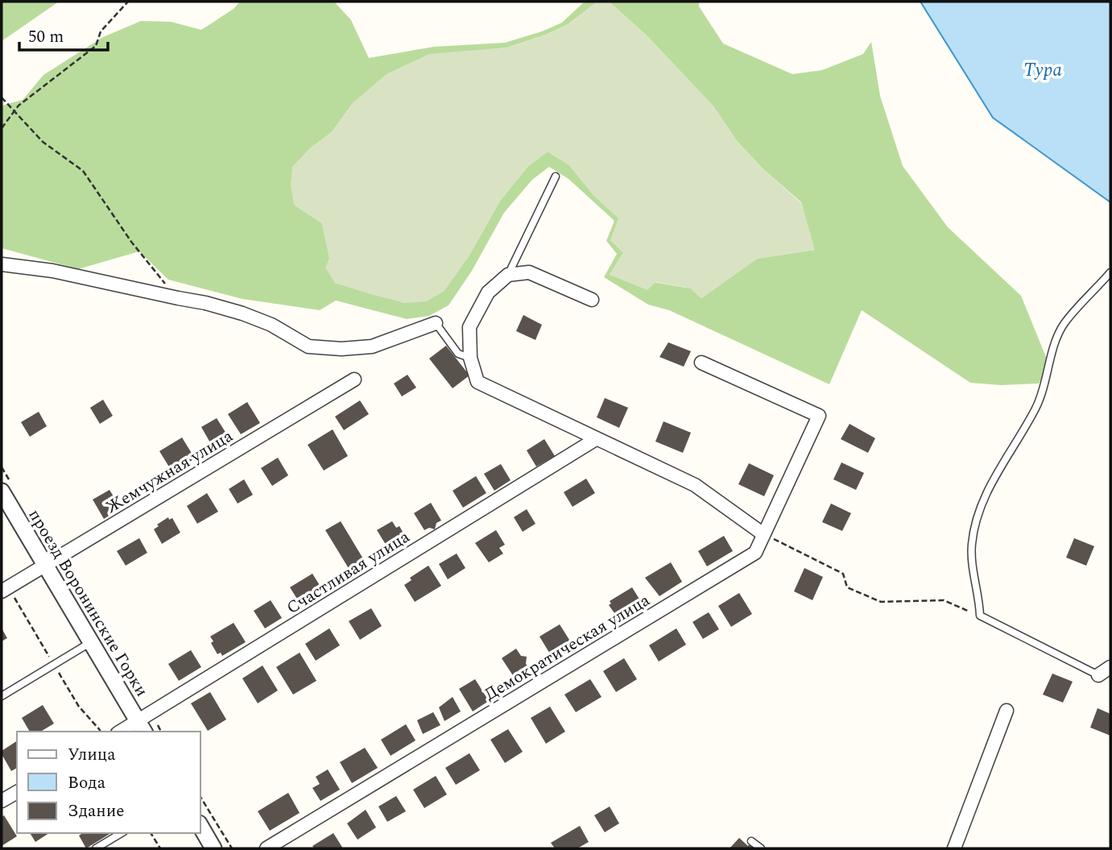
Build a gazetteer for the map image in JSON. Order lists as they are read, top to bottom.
{
  "streets": {
    "street": [
      "Жемчужная улица",
      "Счастливая улица",
      "проезд Воронинские Горки",
      "Демократическая улица"
    ]
  },
  "crossings": [
    ["Жемчужная улица", "проезд Воронинские Горки"],
    ["Счастливая улица", "проезд Воронинские Горки"]
  ],
  "water": ["Тура"],
  "legend": ["Улица", "Вода", "Здание"],
  "scale_bar": "50 m"
}
